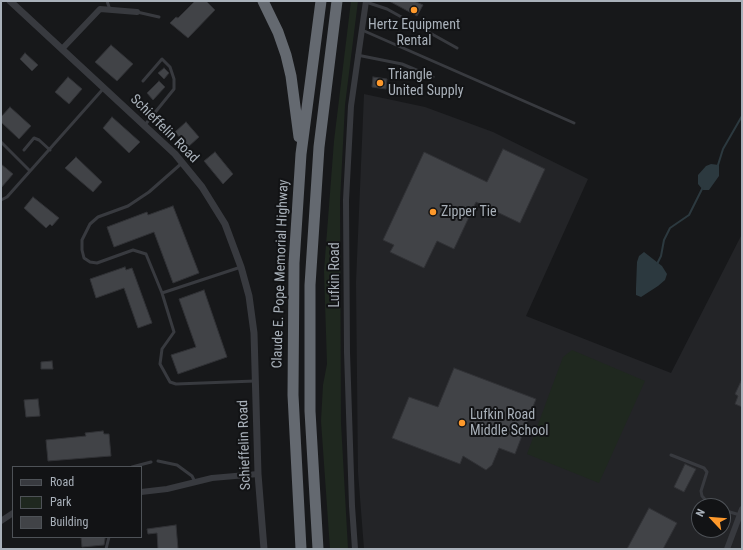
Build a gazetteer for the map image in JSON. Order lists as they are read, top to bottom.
{
  "streets": {
    "highway": ["Claude E. Pope Memorial Highway"],
    "street": ["Schieffelin Road", "Lufkin Road"]
  },
  "places": [
    "Hertz Equipment Rental",
    "Triangle United Supply",
    "Zipper Tie",
    "Lufkin Road Middle School"
  ],
  "legend": ["Road", "Park", "Building"],
  "north": "top left"
}
